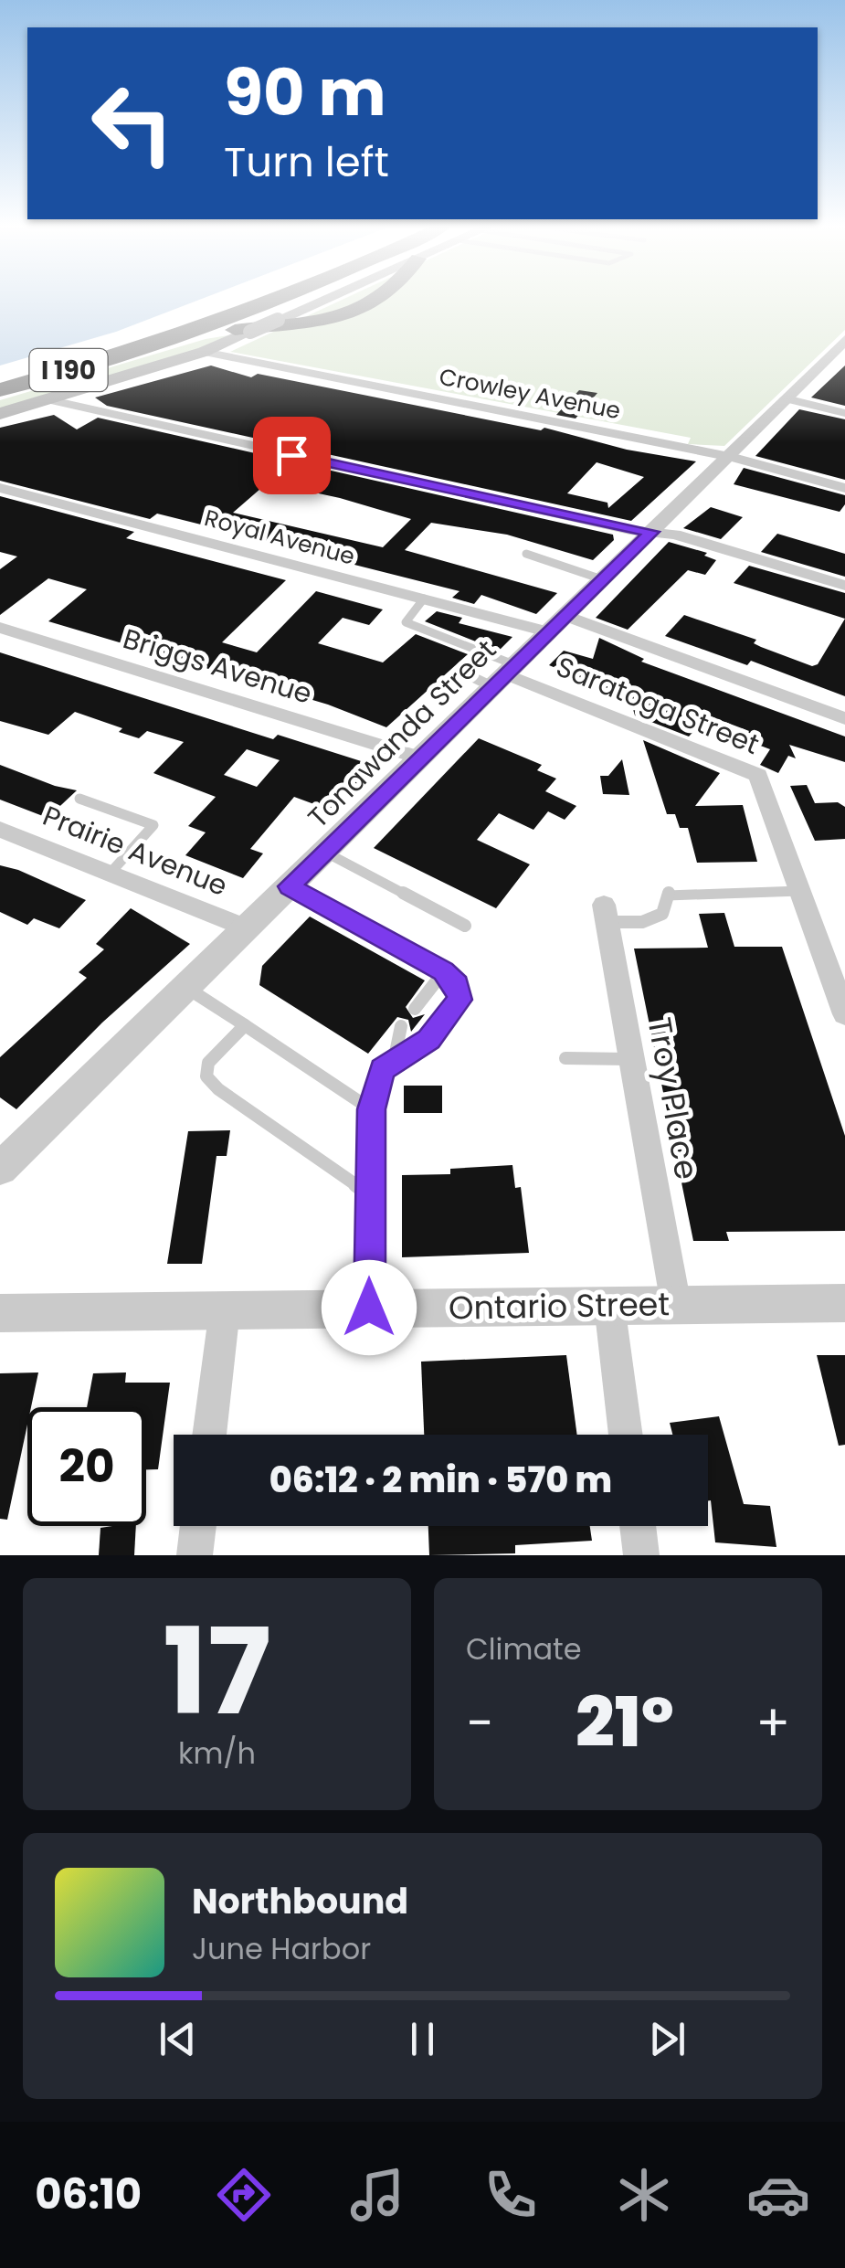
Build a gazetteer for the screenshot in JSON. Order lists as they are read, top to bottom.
{
  "streets": {
    "highway": ["I 190"],
    "street": [
      "Crowley Avenue",
      "Royal Avenue",
      "Briggs Avenue",
      "Saratoga Street",
      "Tonawanda Street",
      "Prairie Avenue",
      "Troy Place",
      "Ontario Street"
    ]
  },
  "crossings": [
    ["Crowley Avenue", "Tonawanda Street"],
    ["Royal Avenue", "Tonawanda Street"],
    ["Briggs Avenue", "Tonawanda Street"],
    ["Saratoga Street", "Tonawanda Street"],
    ["Tonawanda Street", "Prairie Avenue"],
    ["Troy Place", "Ontario Street"]
  ],
  "page": {
    "turn": ["90 m", "Turn left"],
    "limit": "20",
    "trip": "06:12 · 2 min · 570 m",
    "tile": [
      ["17", "km/h"],
      "Climate"
    ],
    "heat": ["−", "21°", "+"],
    "song": ["Northbound", "June Harbor"],
    "tabs": "06:10"
  }
}
